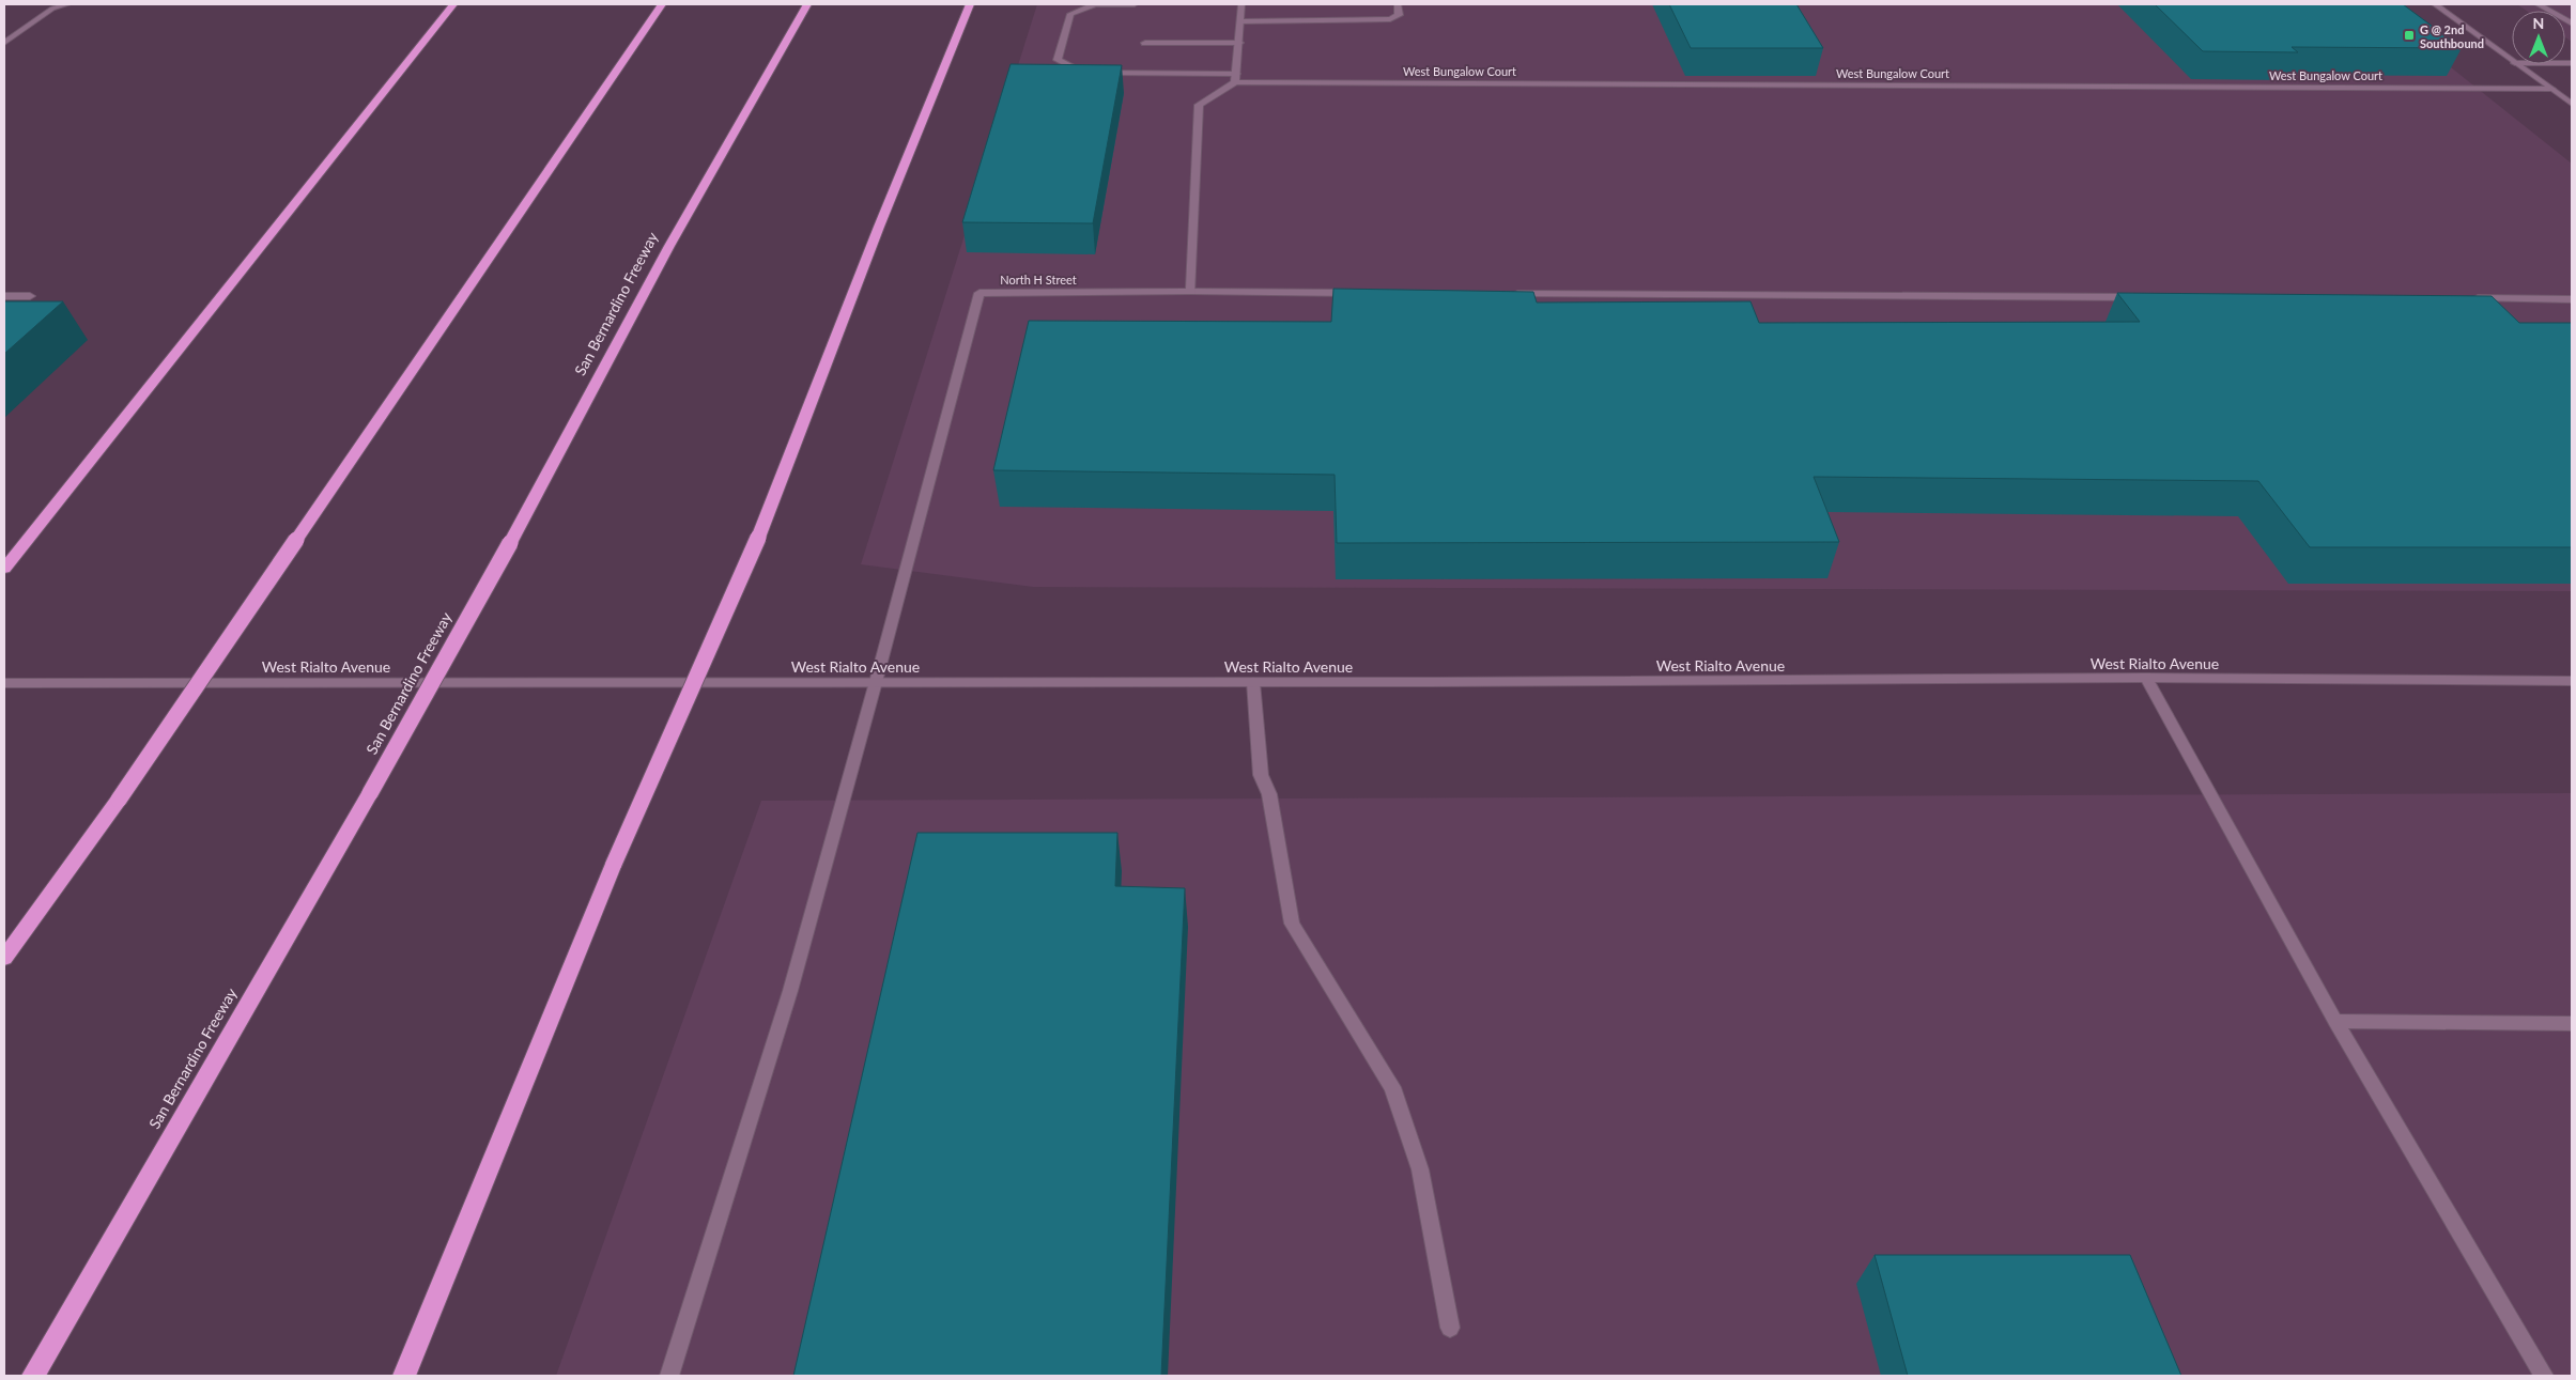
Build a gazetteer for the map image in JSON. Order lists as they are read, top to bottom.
{
  "streets": {
    "highway": ["San Bernardino Freeway"],
    "street": ["West Bungalow Court", "North H Street", "West Rialto Avenue"]
  },
  "crossings": [
    ["North H Street", "West Rialto Avenue"]
  ],
  "places": {
    "transit": ["G @ 2nd Southbound"]
  },
  "north": "top"
}
